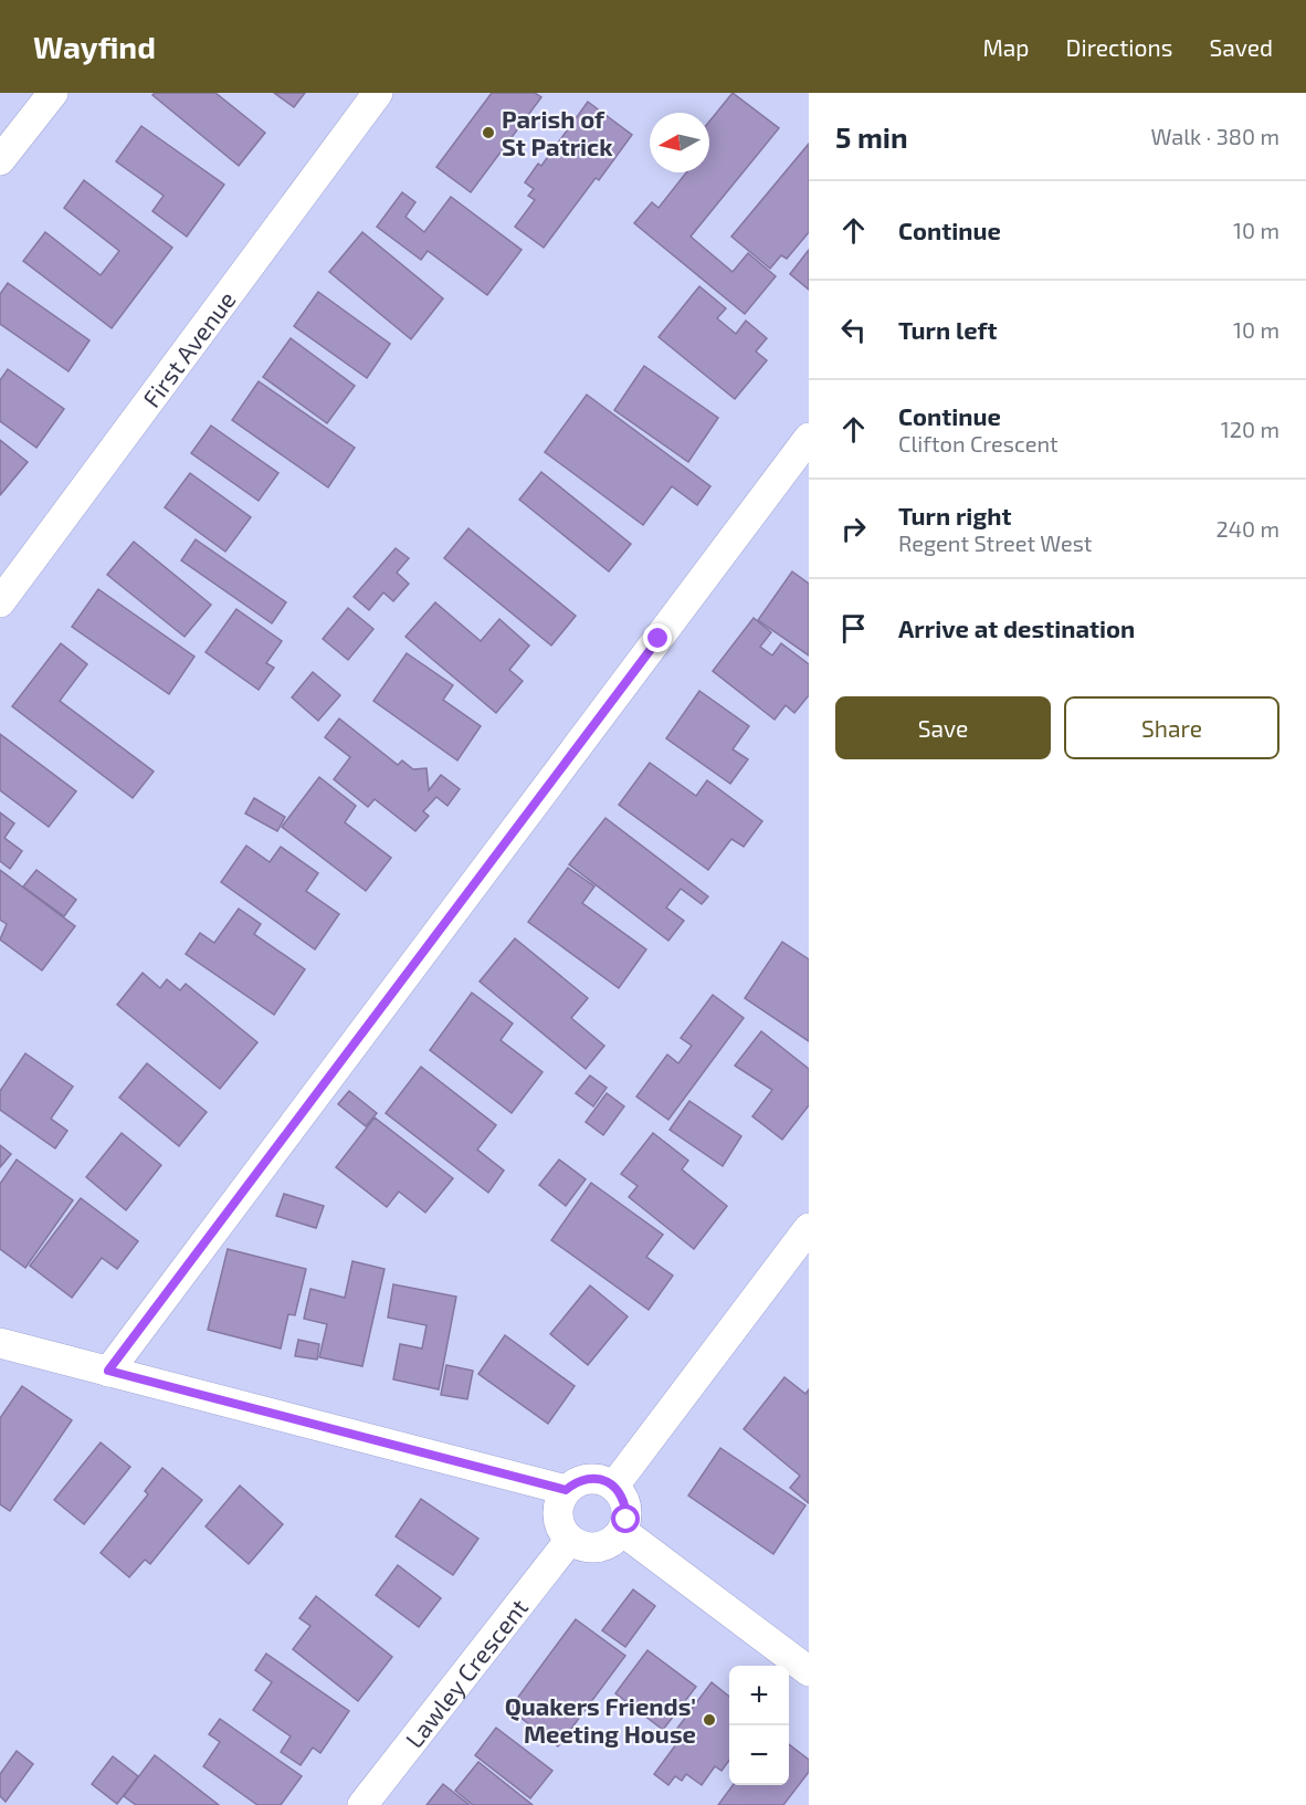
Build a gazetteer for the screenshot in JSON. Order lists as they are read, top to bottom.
{
  "streets": {
    "street": ["First Avenue", "Lawley Crescent"]
  },
  "places": ["Parish of St Patrick", "Quakers Friends' Meeting House"],
  "north": "left",
  "page": {
    "header": "Wayfind",
    "nav": ["Map", "Directions", "Saved"],
    "heading": ["5 min", "Walk · 380 m"],
    "list": [
      ["Continue", "10 m"],
      ["Turn left", "10 m"],
      ["Continue", "Clifton Crescent", "120 m"],
      ["Turn right", "Regent Street West", "240 m"],
      "Arrive at destination"
    ],
    "buttons": ["Save", "Share"],
    "map_buttons": ["+", "−"]
  }
}
